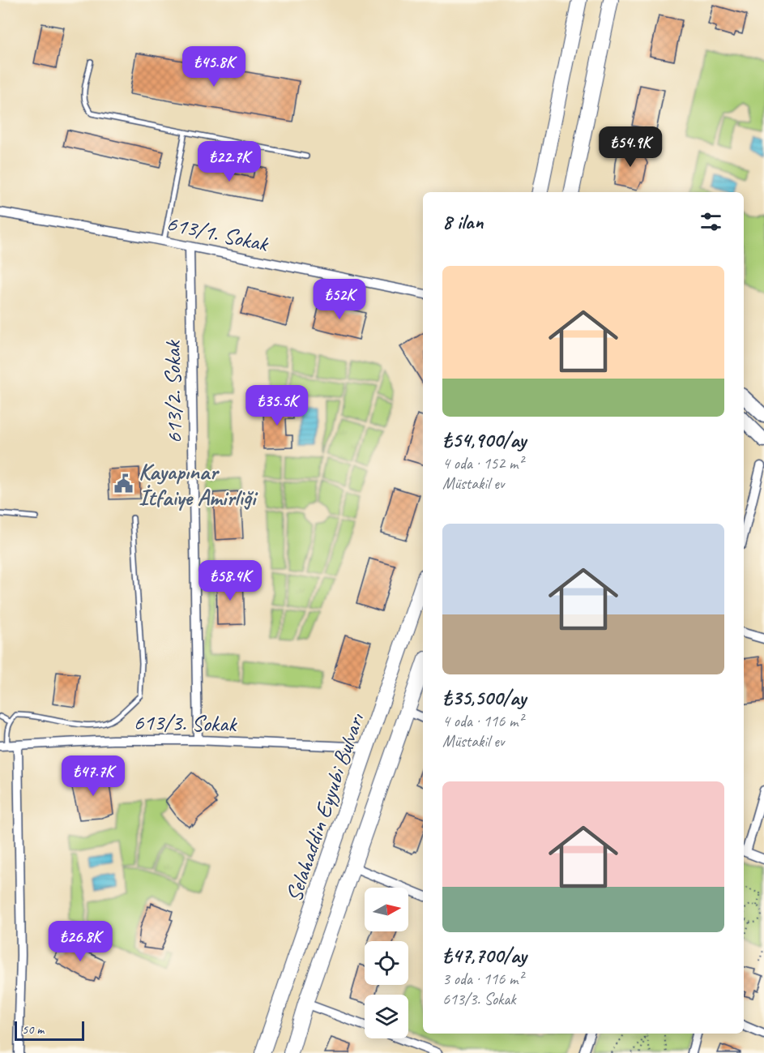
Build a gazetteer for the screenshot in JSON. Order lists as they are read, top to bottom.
{
  "streets": {
    "main road": ["Selahaddin Eyyubi Bulvarı"],
    "street": ["613/1. Sokak", "613/2. Sokak", "613/3. Sokak"]
  },
  "crossings": [
    ["613/1. Sokak", "613/2. Sokak"],
    ["613/2. Sokak", "613/3. Sokak"],
    ["613/3. Sokak", "Selahaddin Eyyubi Bulvarı"]
  ],
  "places": {
    "public building": ["Kayapınar İtfaiye Amirliği"]
  },
  "scale_bar": "50 m",
  "north": "right",
  "page": {
    "price": [
      "₺45.8K",
      "₺54.9K",
      "₺22.7K",
      "₺52K",
      "₺35.5K",
      "₺58.4K",
      "₺47.7K",
      "₺26.8K"
    ],
    "heading": "8 ilan",
    "list": [
      {
        "name": "₺54,900/ay",
        "note": "4 oda · 152 m² · Müstakil ev"
      },
      {
        "name": "₺35,500/ay",
        "note": "4 oda · 116 m² · Müstakil ev"
      },
      {
        "name": "₺47,700/ay",
        "note": "3 oda · 116 m² · 613/3. Sokak"
      }
    ],
    "scale": "50 m"
  }
}
